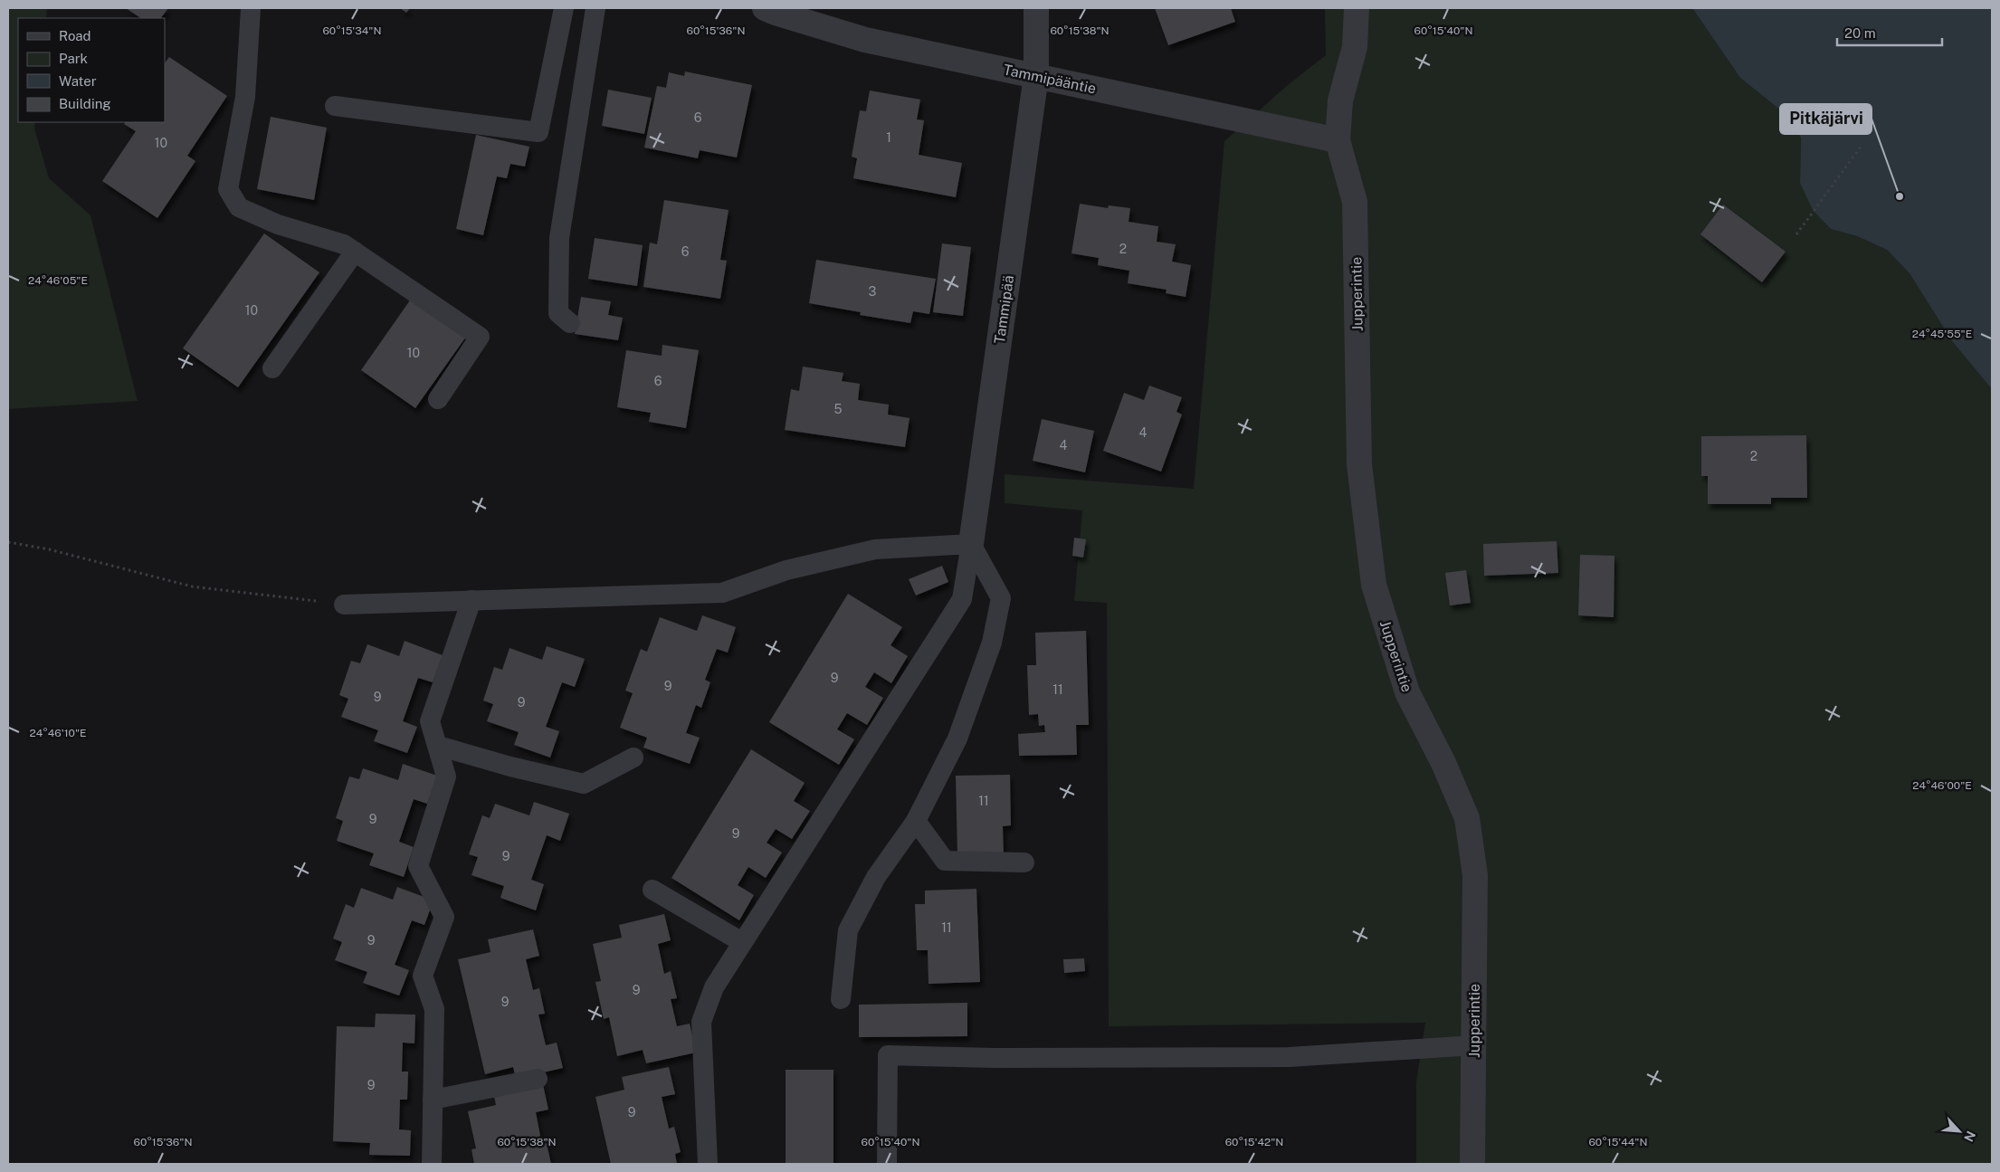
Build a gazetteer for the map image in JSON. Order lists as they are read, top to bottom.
{
  "streets": {
    "street": ["Tammipääntie", "Jupperintie", "Tammipää"]
  },
  "crossings": [
    ["Tammipääntie", "Jupperintie"],
    ["Tammipääntie", "Tammipää"]
  ],
  "places": ["Pitkäjärvi"],
  "house_numbers": [
    "6",
    "1",
    "10",
    "2",
    "6",
    "3",
    "10",
    "10",
    "6",
    "5",
    "4",
    "4",
    "2",
    "9",
    "9",
    "11",
    "9",
    "9",
    "11",
    "9",
    "9",
    "9",
    "11",
    "9",
    "9",
    "9",
    "9",
    "9"
  ],
  "legend": [
    "Road",
    "Park",
    "Water",
    "Building"
  ],
  "scale_bar": "20 m",
  "north": "bottom right",
  "coordinates": [
    "60°15'36\"N",
    "60°15'34\"N",
    "60°15'38\"N",
    "60°15'40\"N",
    "24°46'05\"E",
    "24°45'55\"E",
    "24°46'10\"E",
    "24°46'00\"E",
    "60°15'42\"N",
    "60°15'44\"N"
  ]
}
